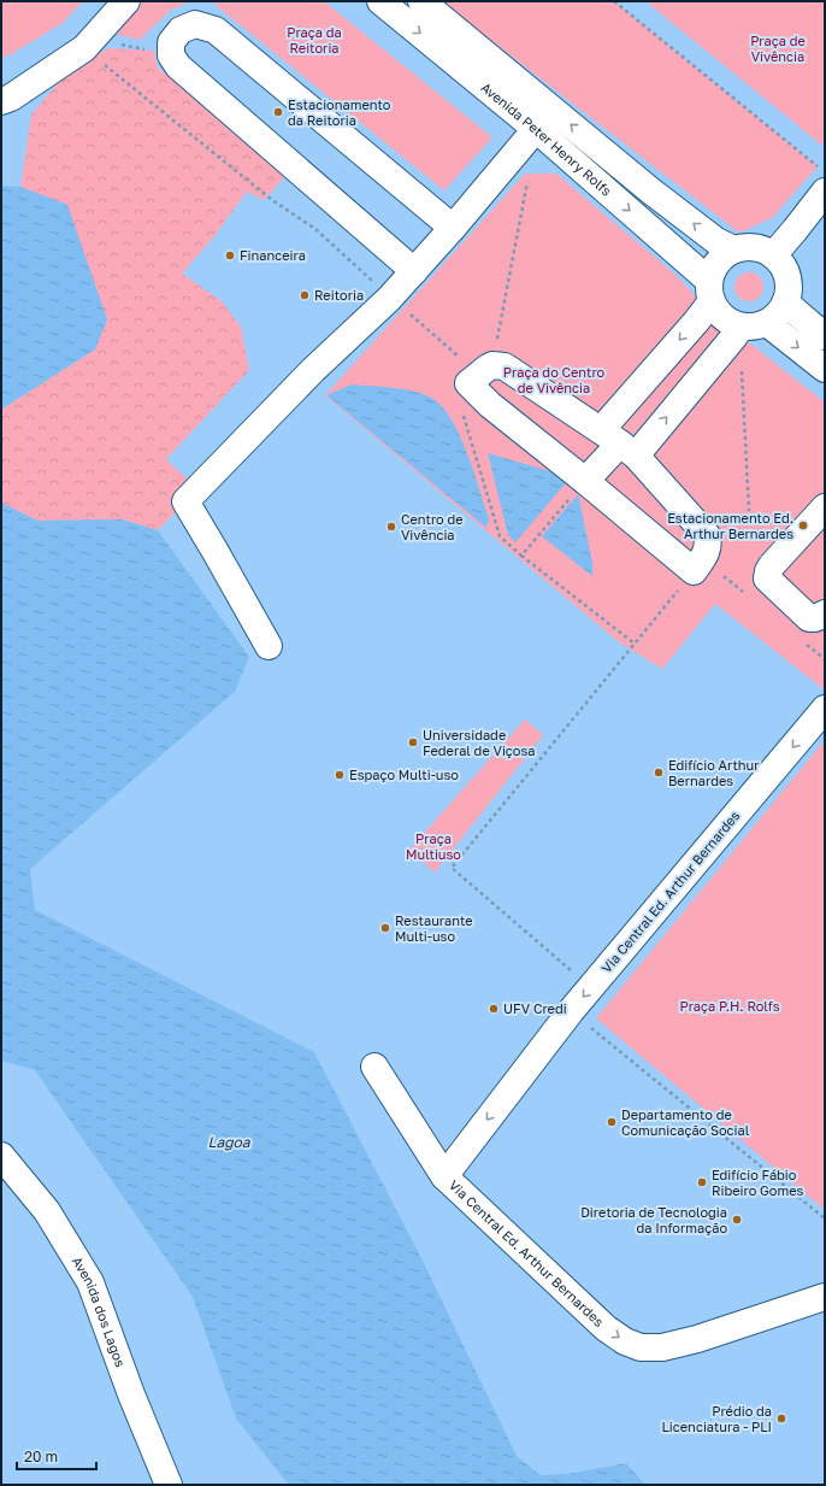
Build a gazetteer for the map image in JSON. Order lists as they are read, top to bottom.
{
  "streets": {
    "main road": ["Avenida Peter Henry Rolfs", "Via Central Ed. Arthur Bernardes", "Avenida dos Lagos"]
  },
  "water": ["Lagoa"],
  "parks": [
    "Praça da Reitoria",
    "Praça de Vivência",
    "Praça do Centro de Vivência",
    "Praça Multiuso",
    "Praça P.H. Rolfs"
  ],
  "places": [
    "Estacionamento da Reitoria",
    "Financeira",
    "Reitoria",
    "Estacionamento Ed. Arthur Bernardes",
    "Centro de Vivência",
    "Universidade Federal de Viçosa",
    "Edifício Arthur Bernardes",
    "Espaço Multi-uso",
    "Restaurante Multi-uso",
    "UFV Credi",
    "Departamento de Comunicação Social",
    "Edifício Fábio Ribeiro Gomes",
    "Diretoria de Tecnologia da Informação",
    "Prédio da Licenciatura - PLI"
  ],
  "scale_bar": "20 m"
}
